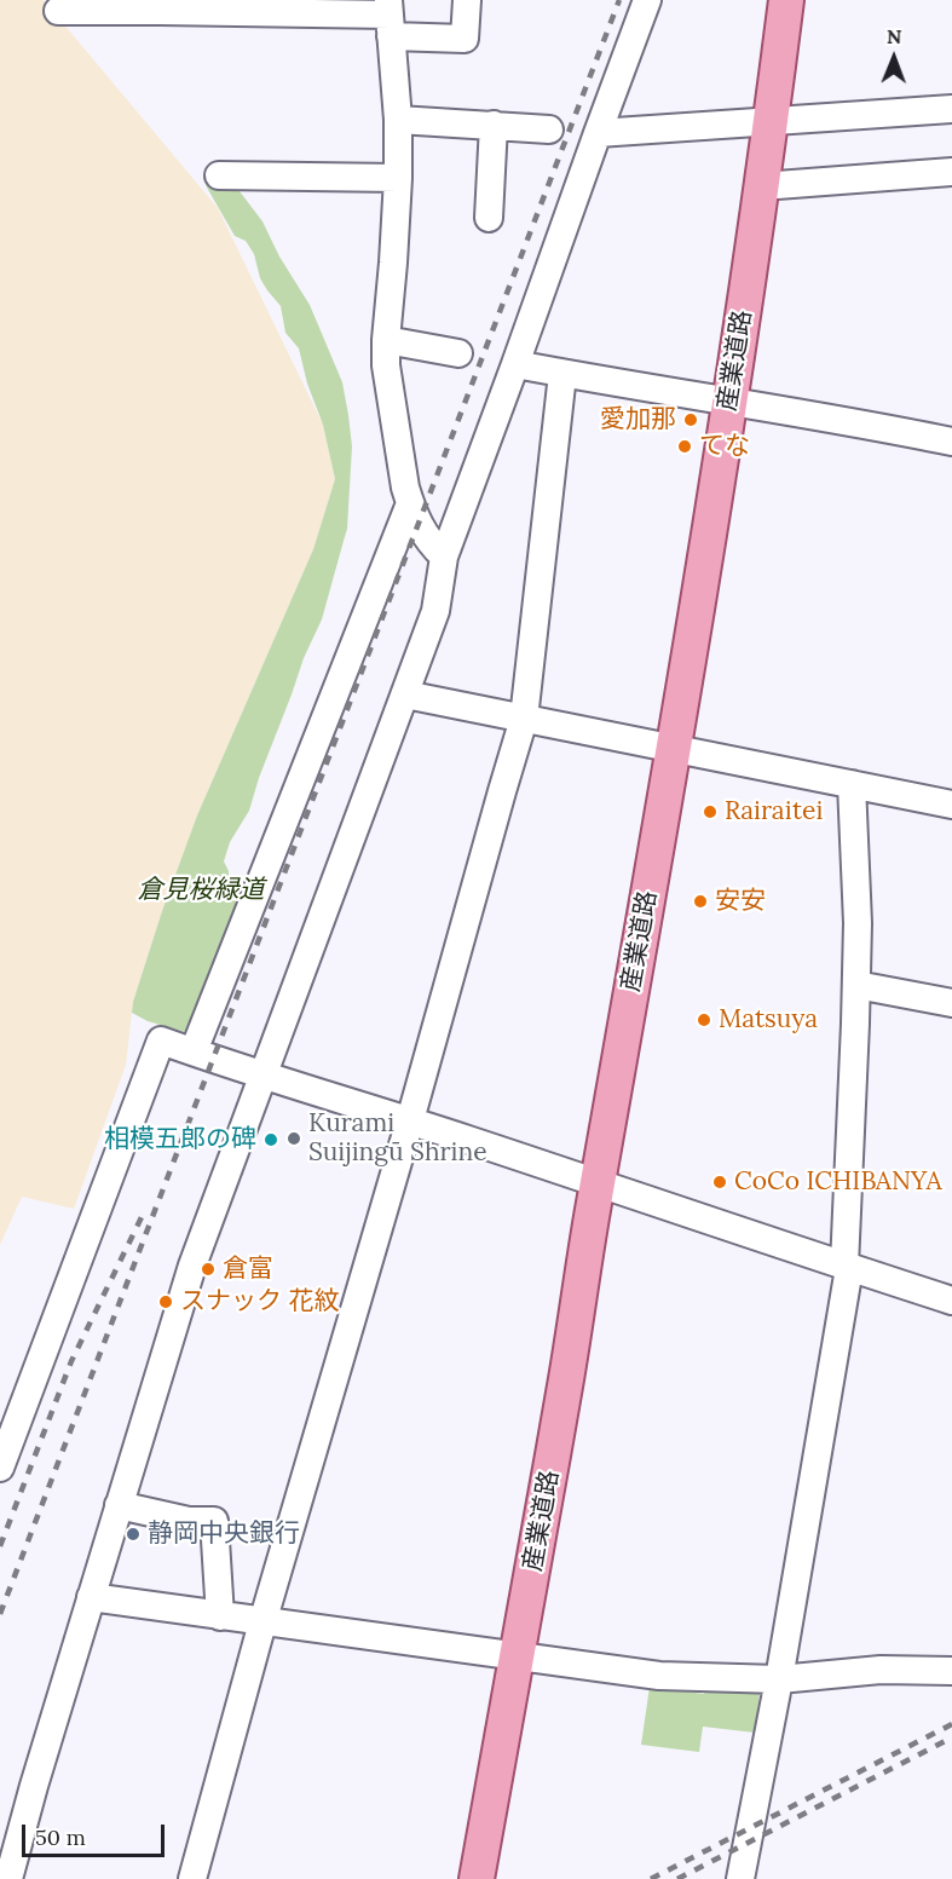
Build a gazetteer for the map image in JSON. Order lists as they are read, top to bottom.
{
  "streets": {
    "main road": ["産業道路"]
  },
  "parks": ["倉見桜緑道"],
  "places": [
    "愛加那",
    "てな",
    "Rairaitei",
    "安安",
    "Matsuya",
    "Kurami Suijingū Shrine",
    "相模五郎の碑",
    "CoCo ICHIBANYA",
    "倉富",
    "スナック 花紋",
    "静岡中央銀行"
  ],
  "scale_bar": "50 m",
  "north": "top"
}
